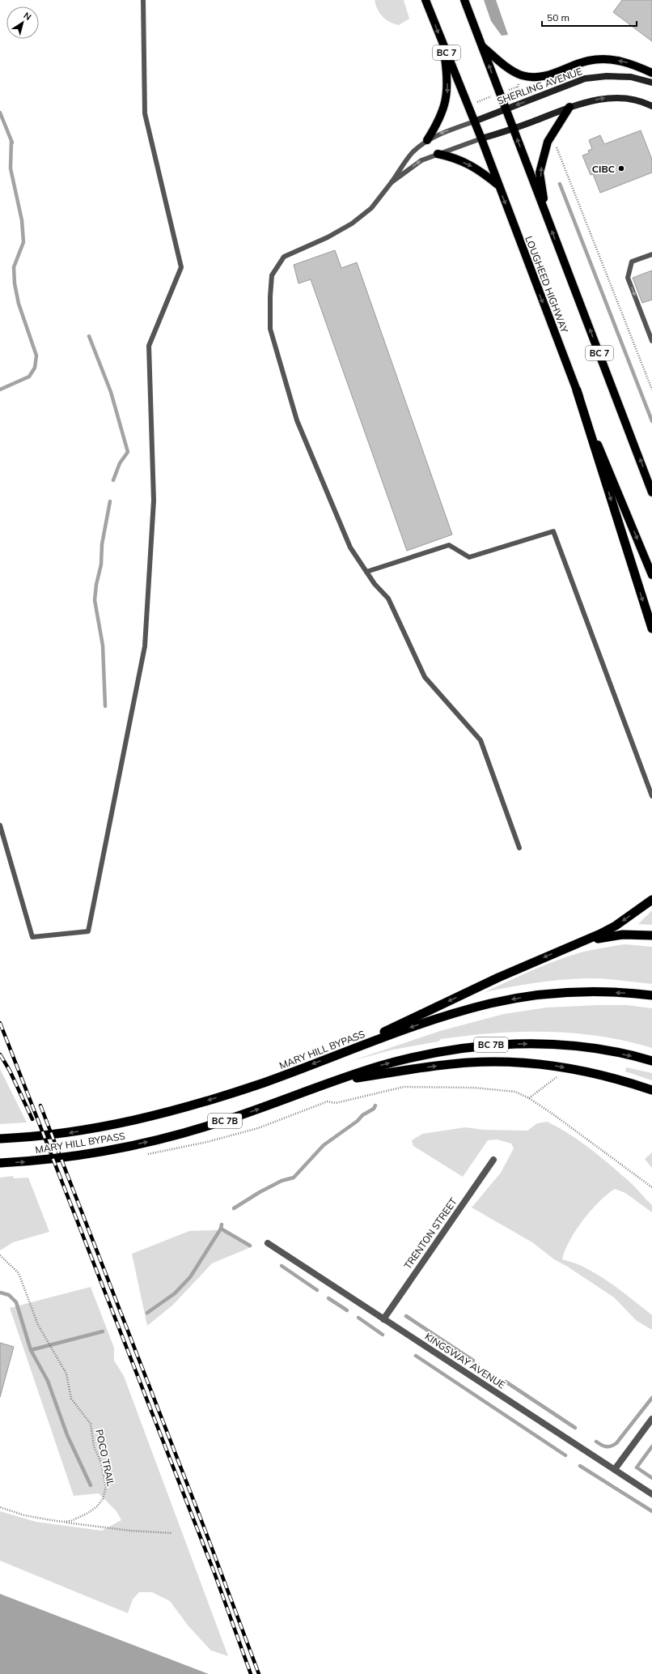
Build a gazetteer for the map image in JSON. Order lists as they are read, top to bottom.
{
  "streets": {
    "highway": ["BC 7B", "MARY HILL BYPASS"],
    "main road": ["BC 7", "SHERLING AVENUE", "LOUGHEED HIGHWAY"],
    "street": ["TRENTON STREET", "KINGSWAY AVENUE"],
    "path": ["POCO TRAIL"]
  },
  "crossings": [
    ["BC 7", "SHERLING AVENUE"],
    ["SHERLING AVENUE", "LOUGHEED HIGHWAY"],
    ["TRENTON STREET", "KINGSWAY AVENUE"]
  ],
  "places": ["CIBC"],
  "scale_bar": "50 m",
  "north": "top right"
}
